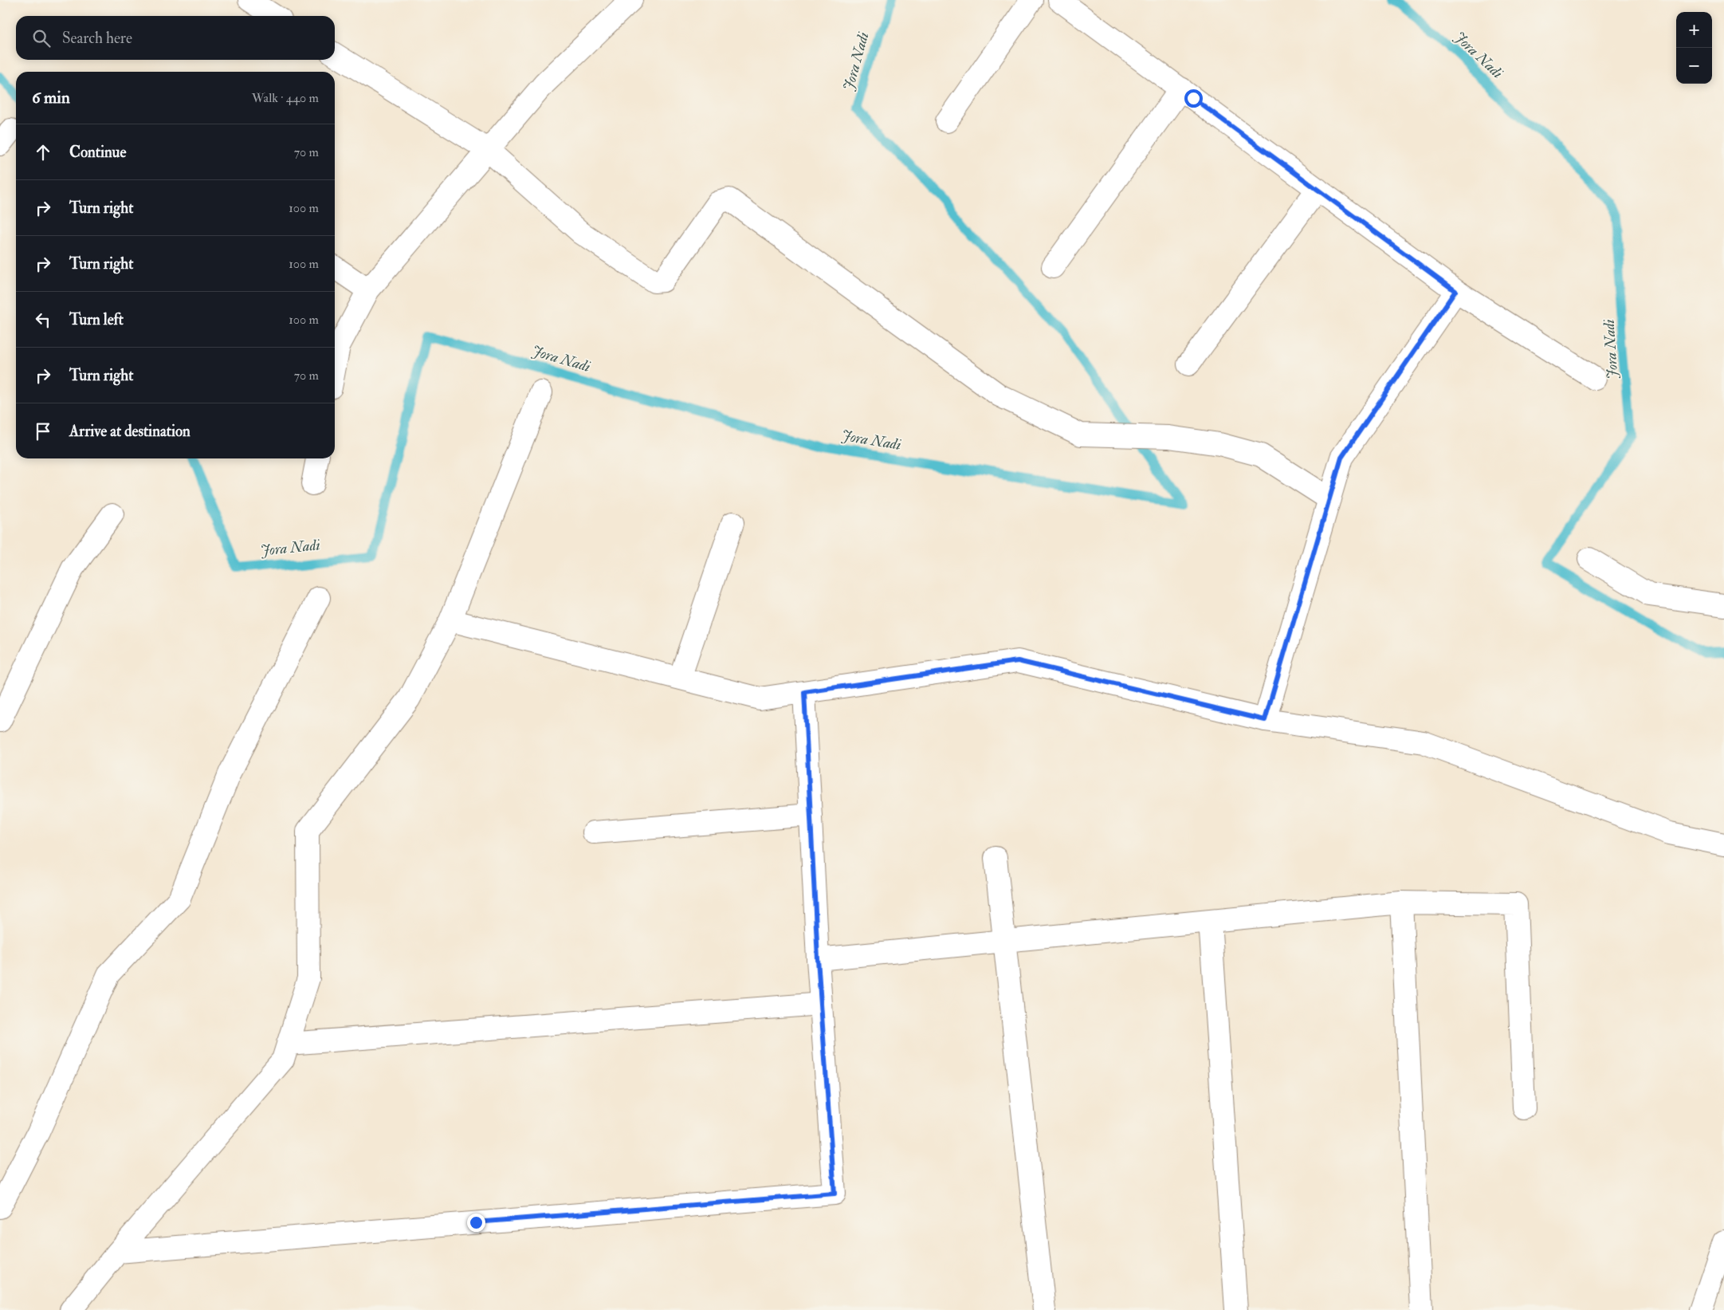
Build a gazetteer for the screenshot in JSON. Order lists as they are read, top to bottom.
{
  "water": ["Jora Nadi"],
  "page": {
    "map_buttons": ["+", "−"],
    "search": "Search here",
    "heading": ["6 min", "Walk · 440 m"],
    "list": [
      ["Continue", "70 m"],
      ["Turn right", "100 m"],
      ["Turn right", "100 m"],
      ["Turn left", "100 m"],
      ["Turn right", "70 m"],
      "Arrive at destination"
    ]
  }
}
